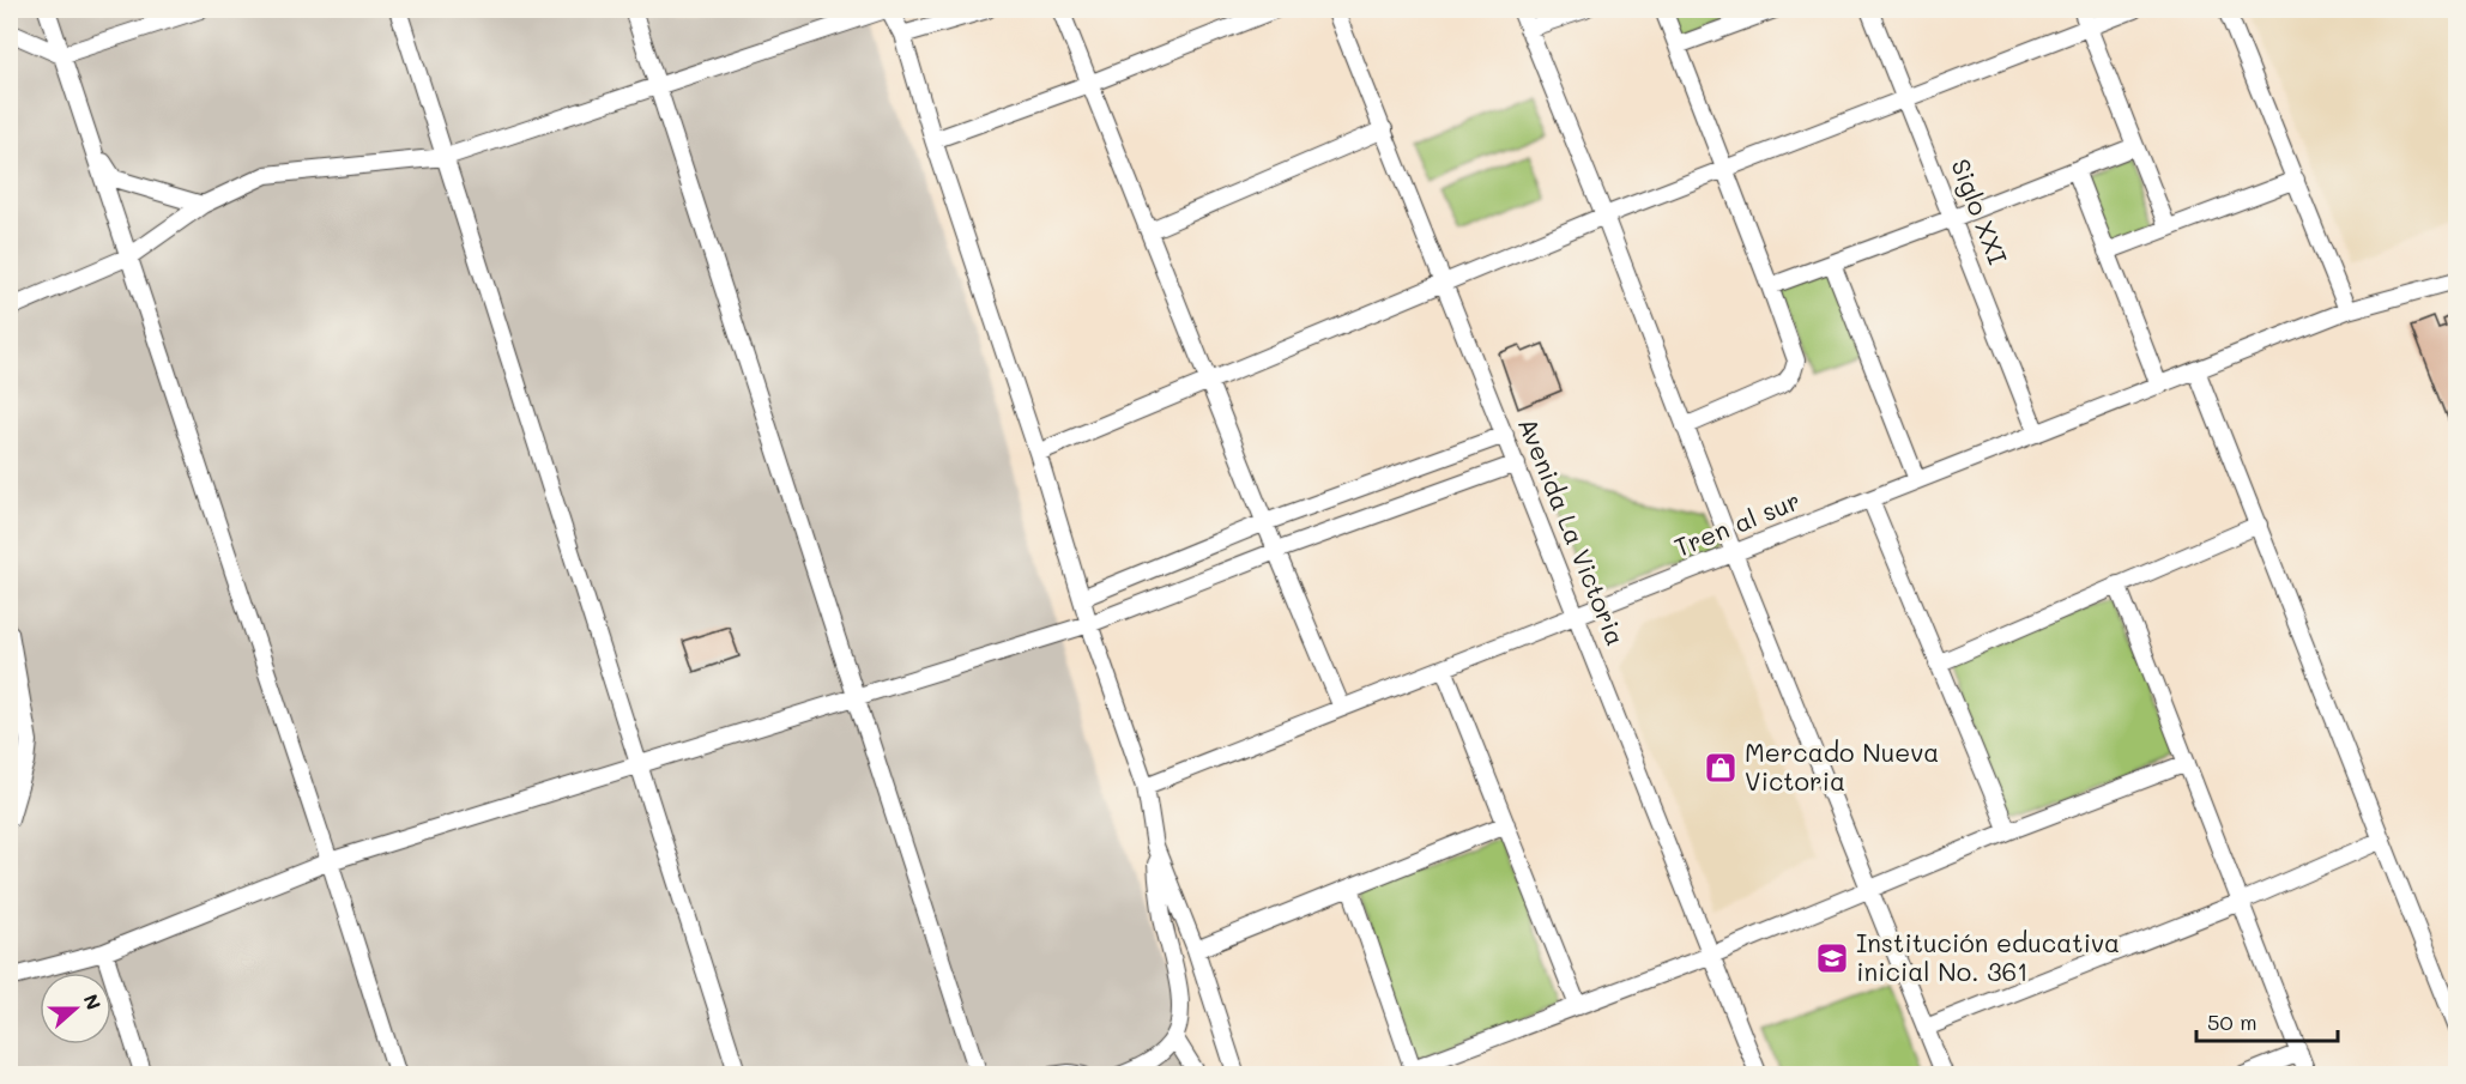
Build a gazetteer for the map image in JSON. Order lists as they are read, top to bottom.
{
  "streets": {
    "street": ["Siglo XXI", "Tren al sur", "Avenida La Victoria"]
  },
  "crossings": [
    ["Siglo XXI", "Tren al sur"],
    ["Tren al sur", "Avenida La Victoria"]
  ],
  "places": {
    "shop": ["Mercado Nueva Victoria"],
    "school or university": ["Institución educativa inicial No. 361"]
  },
  "scale_bar": "50 m",
  "north": "right"
}
